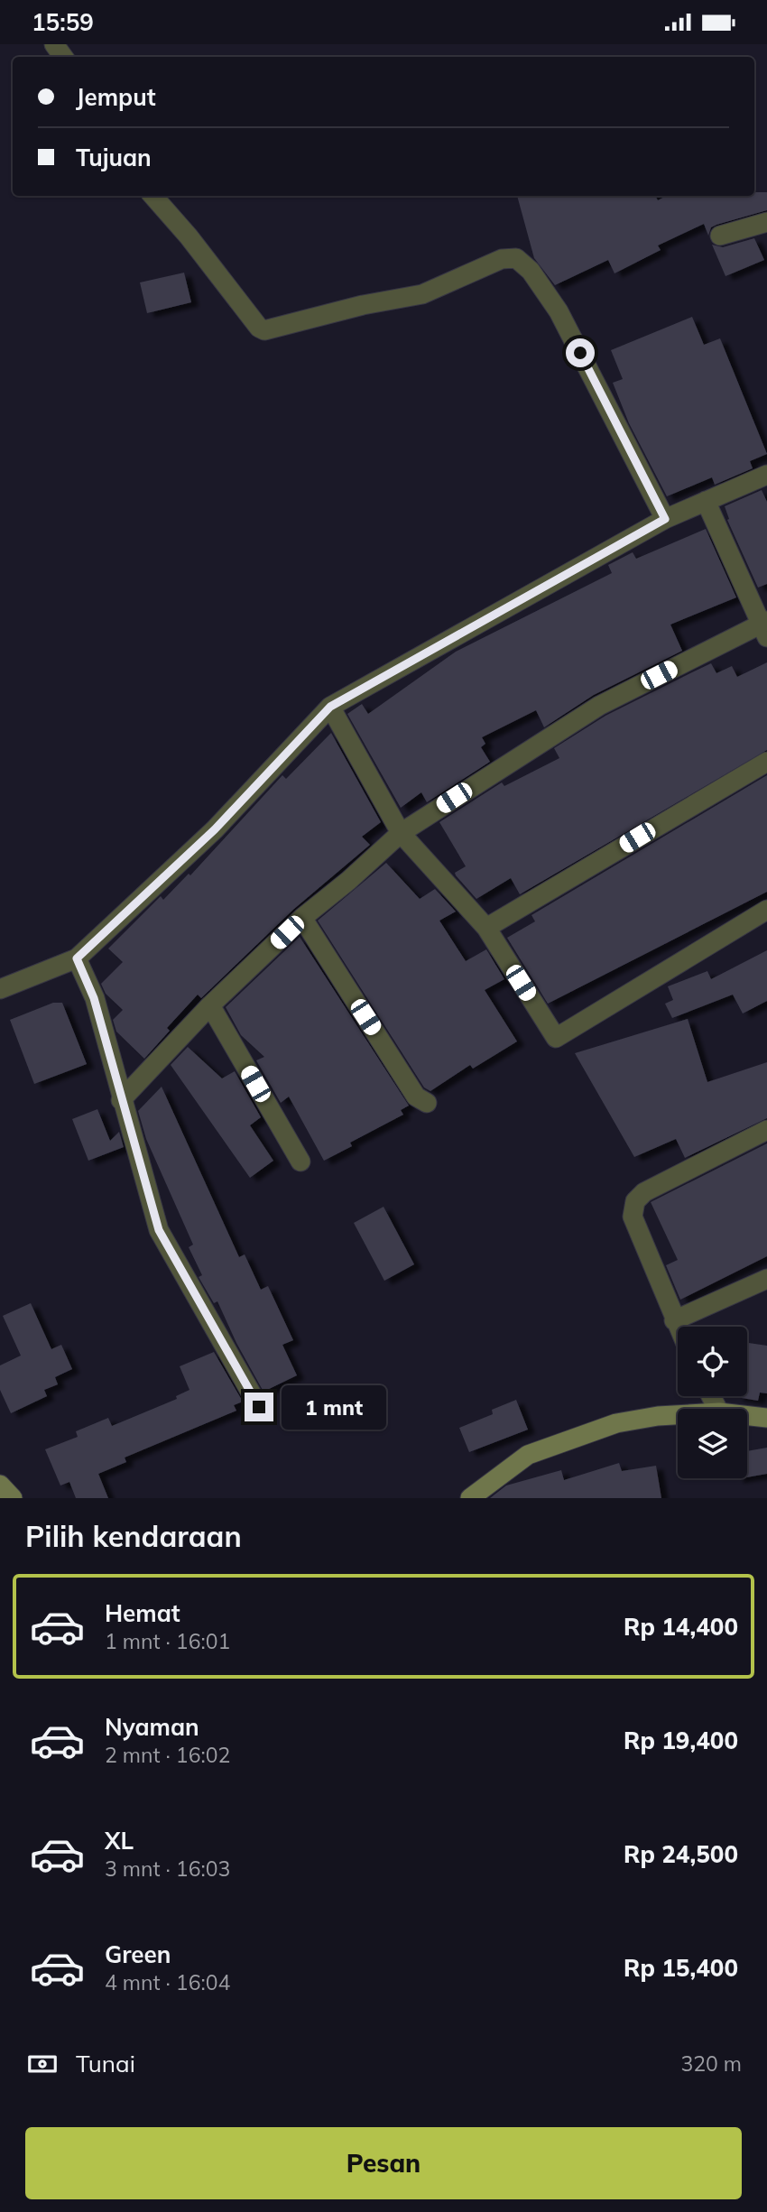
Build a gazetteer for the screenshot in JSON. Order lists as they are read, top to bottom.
{
  "page": {
    "status": "15:59",
    "banner": ["Jemput", "Tujuan"],
    "bubble": "1 mnt",
    "heading": "Pilih kendaraan",
    "list": [
      {
        "name": "Hemat",
        "note": "1 mnt · 16:01",
        "value": "Rp 14,400"
      },
      {
        "name": "Nyaman",
        "note": "2 mnt · 16:02",
        "value": "Rp 19,400"
      },
      {
        "name": "XL",
        "note": "3 mnt · 16:03",
        "value": "Rp 24,500"
      },
      {
        "name": "Green",
        "note": "4 mnt · 16:04",
        "value": "Rp 15,400"
      }
    ],
    "pay": ["Tunai", "320 m"],
    "buttons": "Pesan"
  }
}
